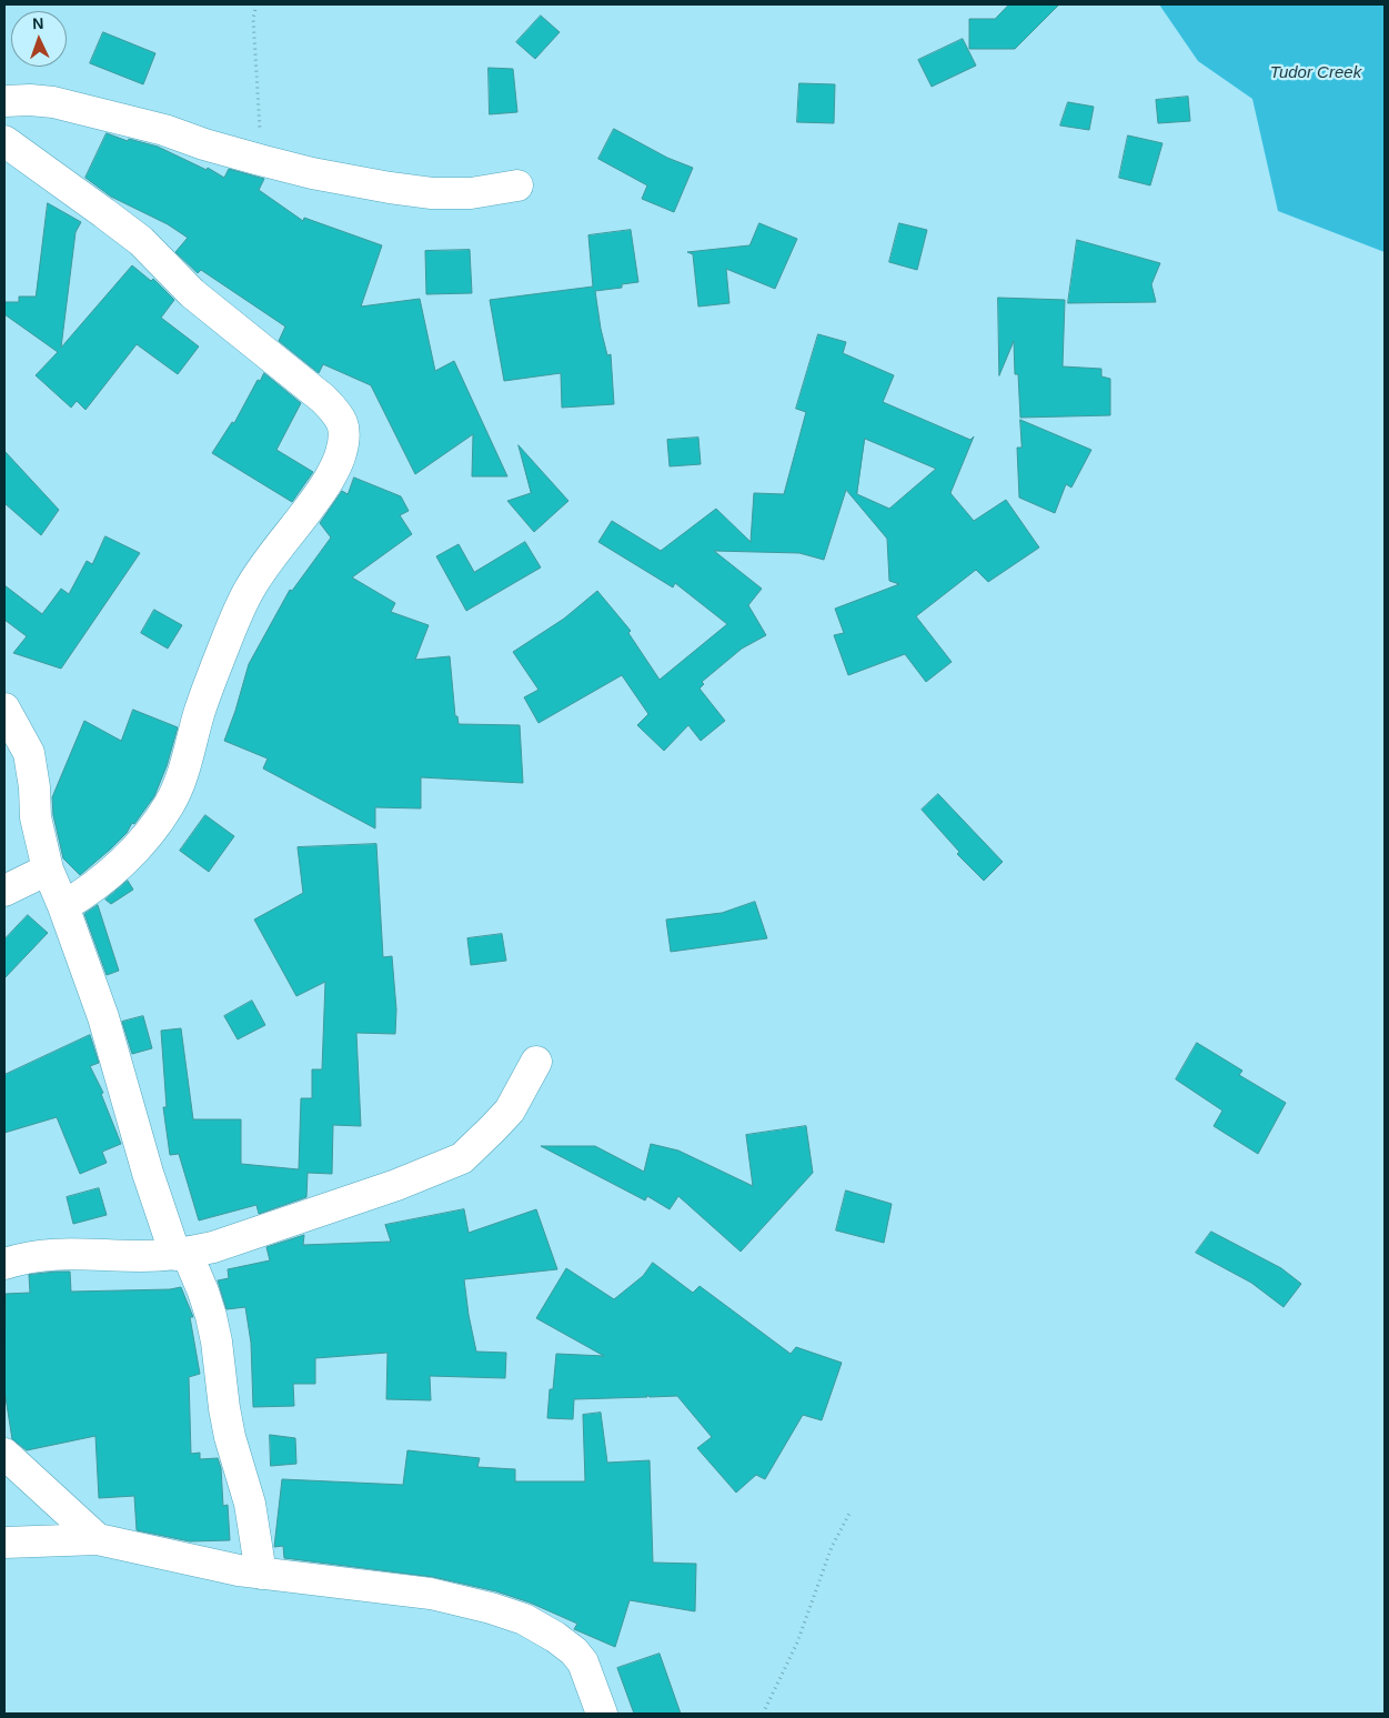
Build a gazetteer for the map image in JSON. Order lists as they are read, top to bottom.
{
  "water": ["Tudor Creek"],
  "north": "top"
}
